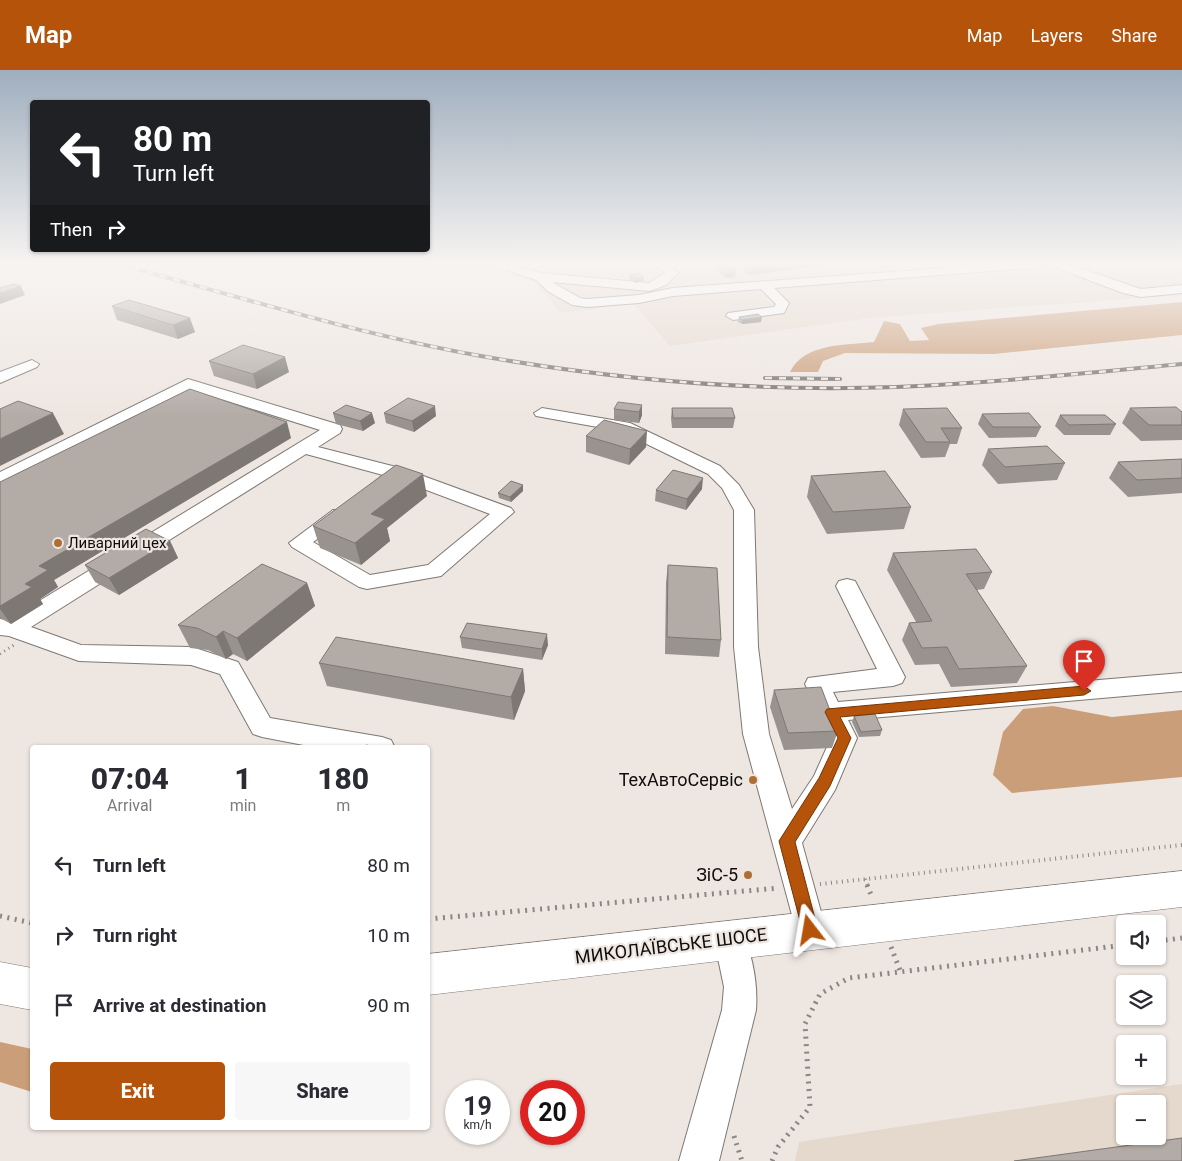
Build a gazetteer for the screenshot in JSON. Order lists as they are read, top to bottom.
{
  "streets": {
    "main road": ["МИКОЛАЇВСЬКЕ ШОСЕ"]
  },
  "places": ["Ливарний цех", "ТехАвтоСервіс", "ЗіС-5"],
  "page": {
    "header": "Map",
    "nav": ["Map", "Layers", "Share"],
    "turn": ["80 m", "Turn left"],
    "then": "Then",
    "eta": [
      "07:04",
      "Arrival",
      "1",
      "min",
      "180",
      "m"
    ],
    "list": [
      {
        "name": "Turn left",
        "value": "80 m"
      },
      {
        "name": "Turn right",
        "value": "10 m"
      },
      {
        "name": "Arrive at destination",
        "value": "90 m"
      }
    ],
    "map_buttons": ["+", "−"],
    "buttons": ["Exit", "Share"],
    "speed": "19 km/h",
    "limit": "20"
  }
}
